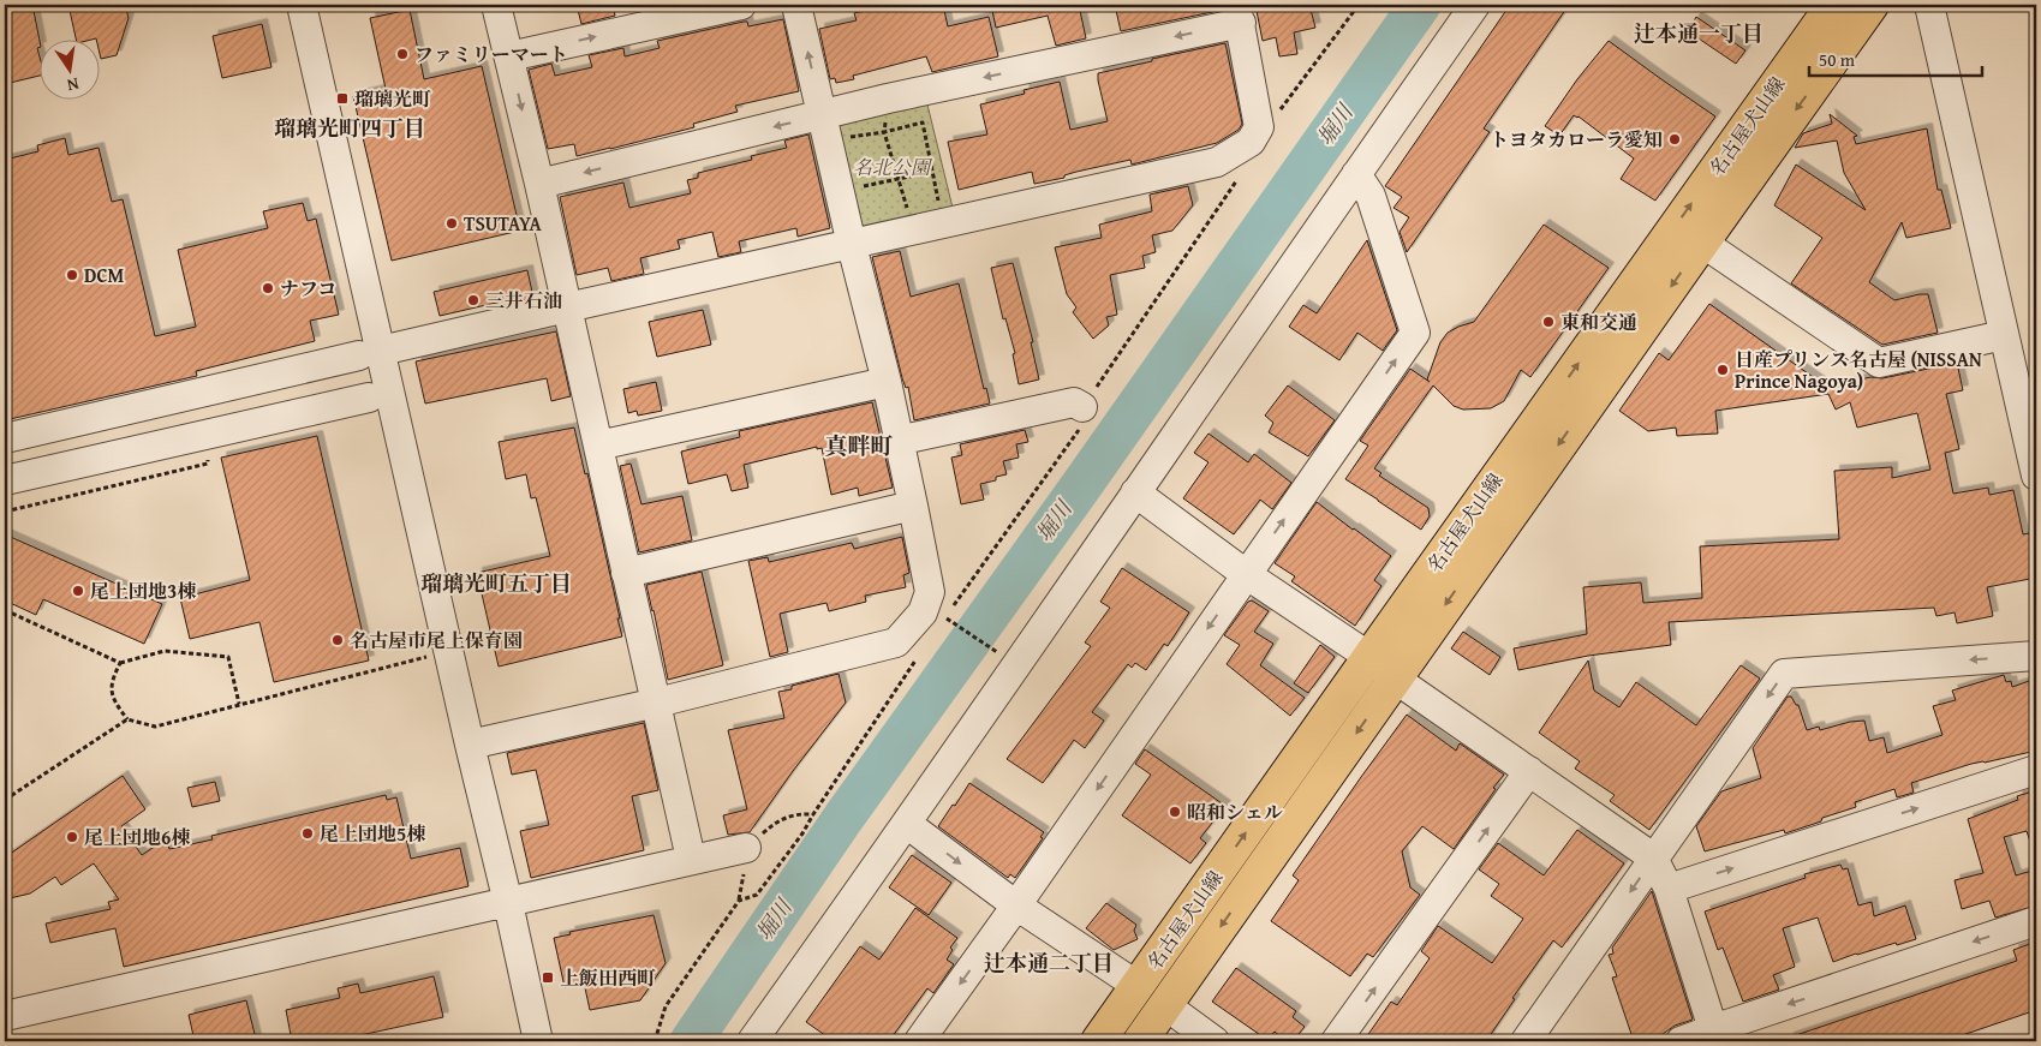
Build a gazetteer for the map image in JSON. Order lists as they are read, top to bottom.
{
  "streets": {
    "main road": ["名古屋犬山線"]
  },
  "districts": [
    "辻本通一丁目",
    "瑠璃光町四丁目",
    "真畔町",
    "瑠璃光町五丁目",
    "辻本通二丁目"
  ],
  "water": ["堀川"],
  "parks": ["名北公園"],
  "places": {
    "other": [
      "ファミリーマート",
      "トヨタカローラ愛知",
      "TSUTAYA",
      "DCM",
      "ナフコ",
      "三井石油",
      "東和交通",
      "日産プリンス名古屋 (NISSAN Prince Nagoya)",
      "尾上団地3棟",
      "名古屋市尾上保育園",
      "昭和シェル",
      "尾上団地5棟",
      "尾上団地6棟"
    ],
    "transit": ["瑠璃光町", "上飯田西町"]
  },
  "scale_bar": "50 m",
  "north": "bottom"
}
